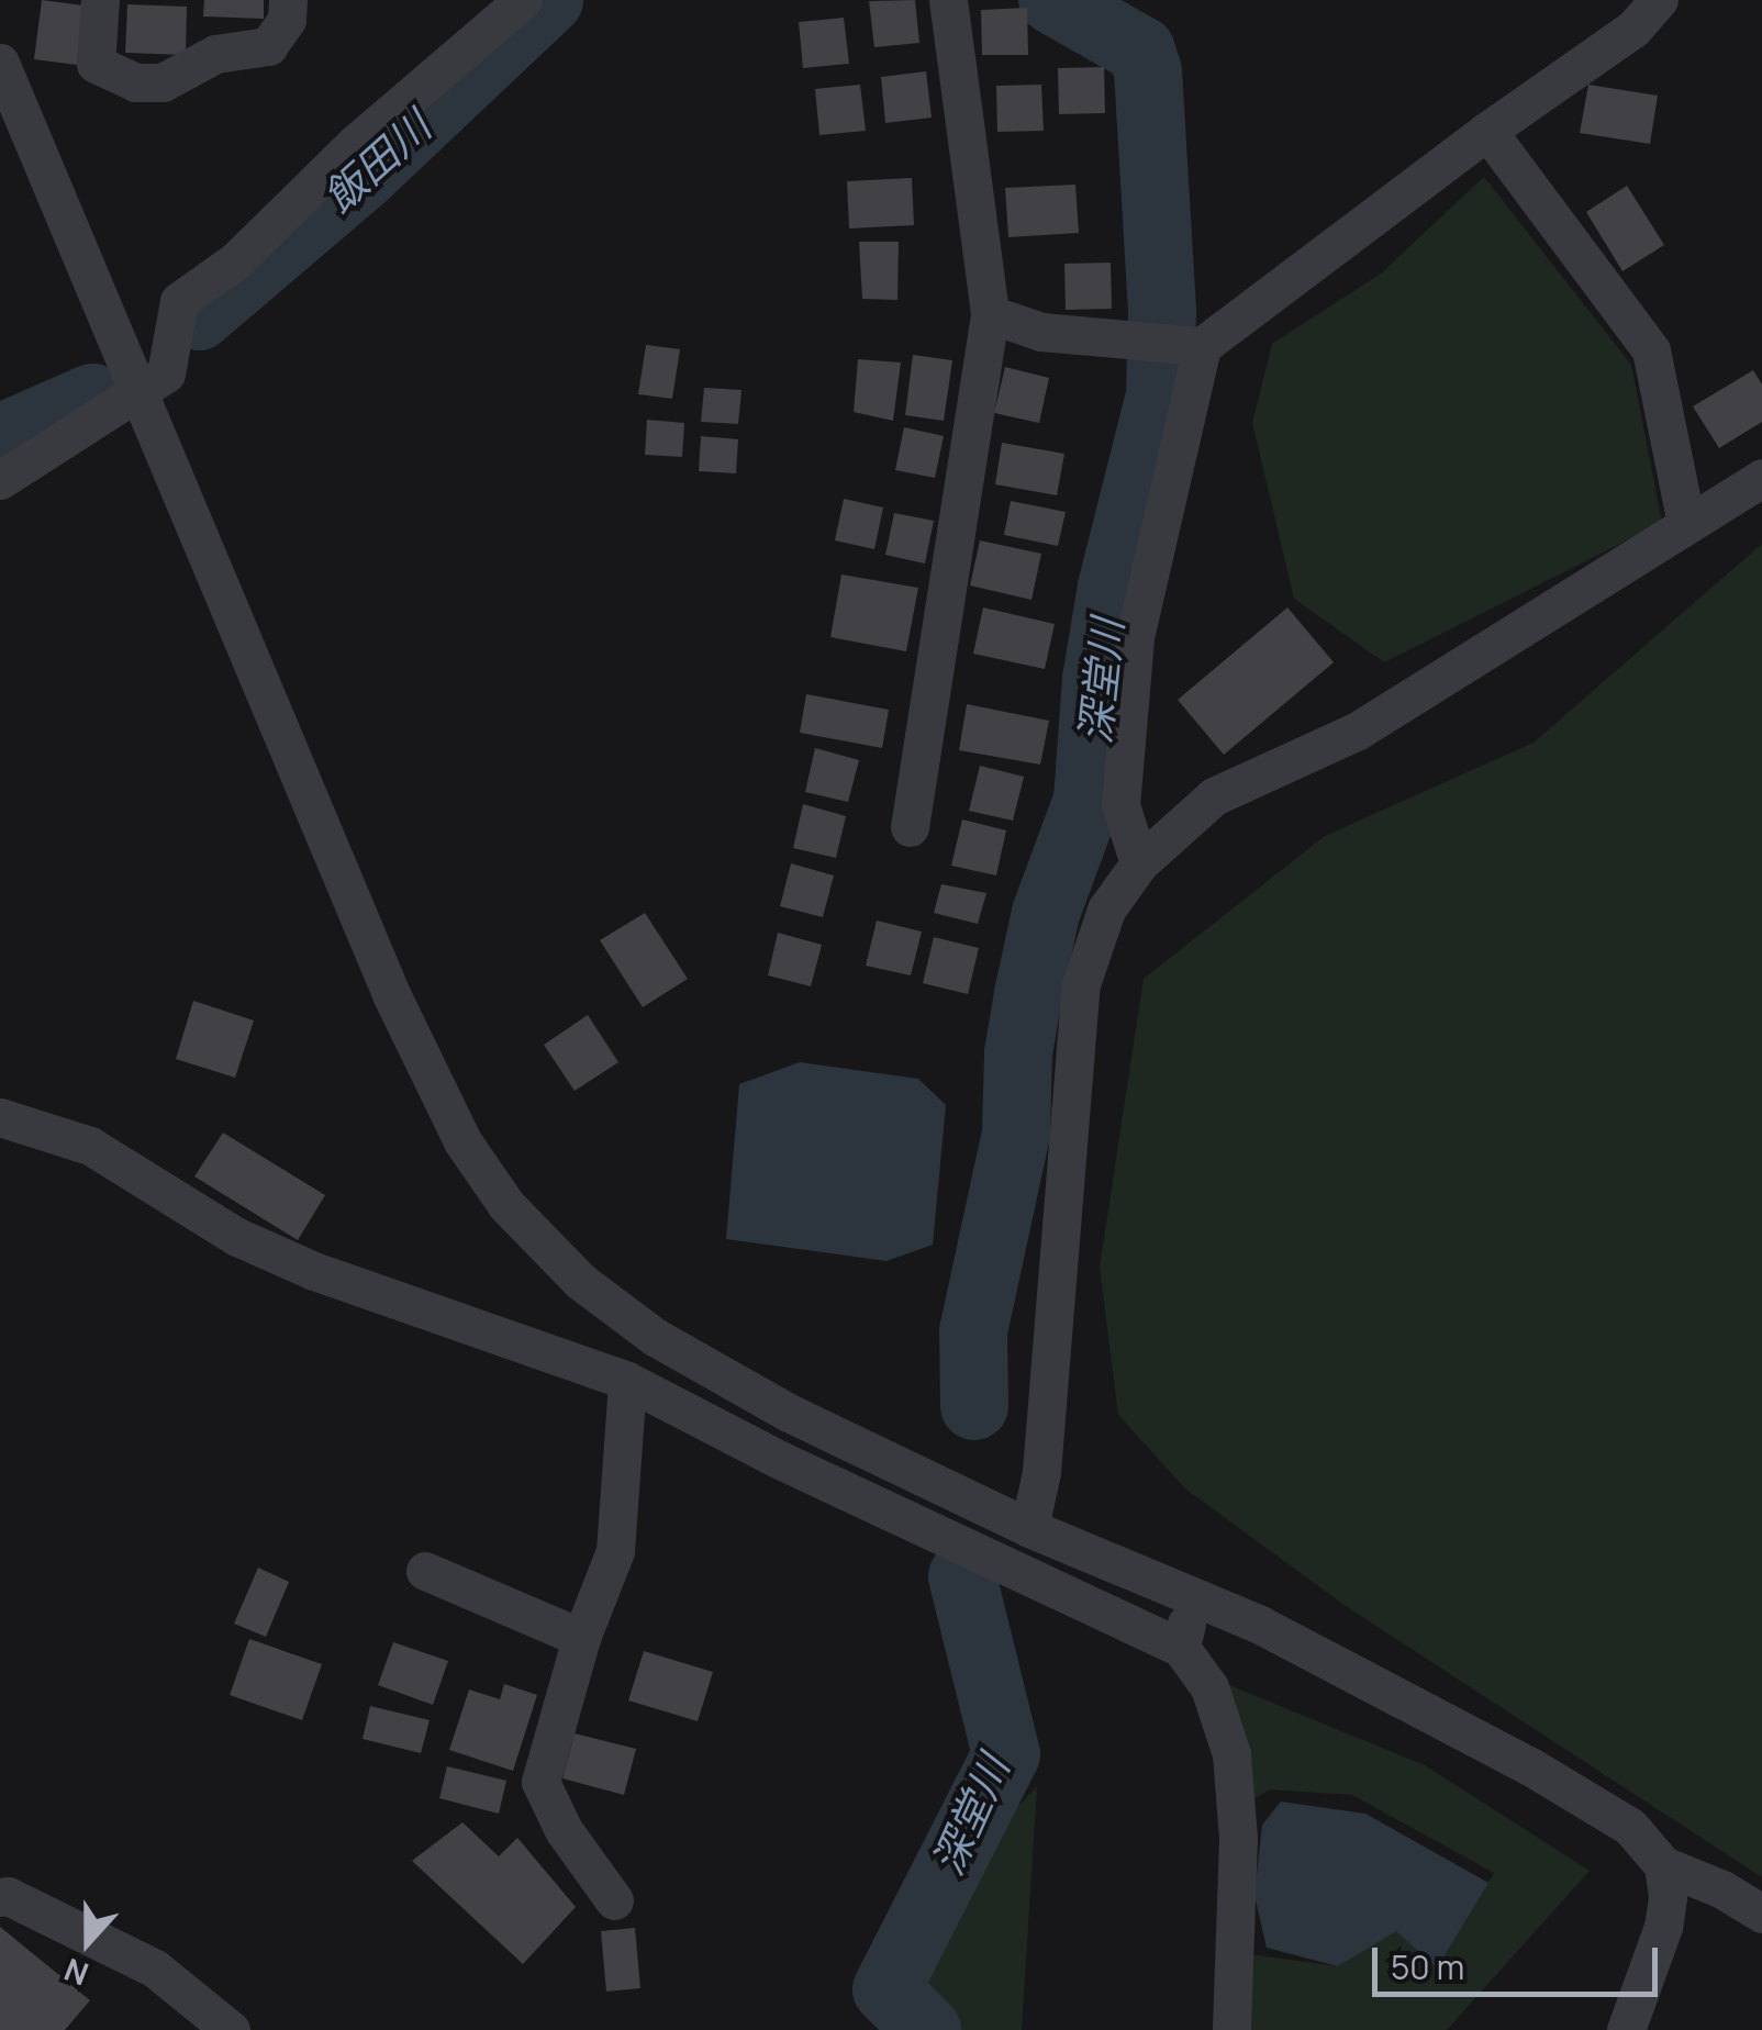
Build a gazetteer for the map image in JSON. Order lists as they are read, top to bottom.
{
  "water": ["飯田川", "深堂川"],
  "scale_bar": "50 m",
  "north": "bottom"
}
